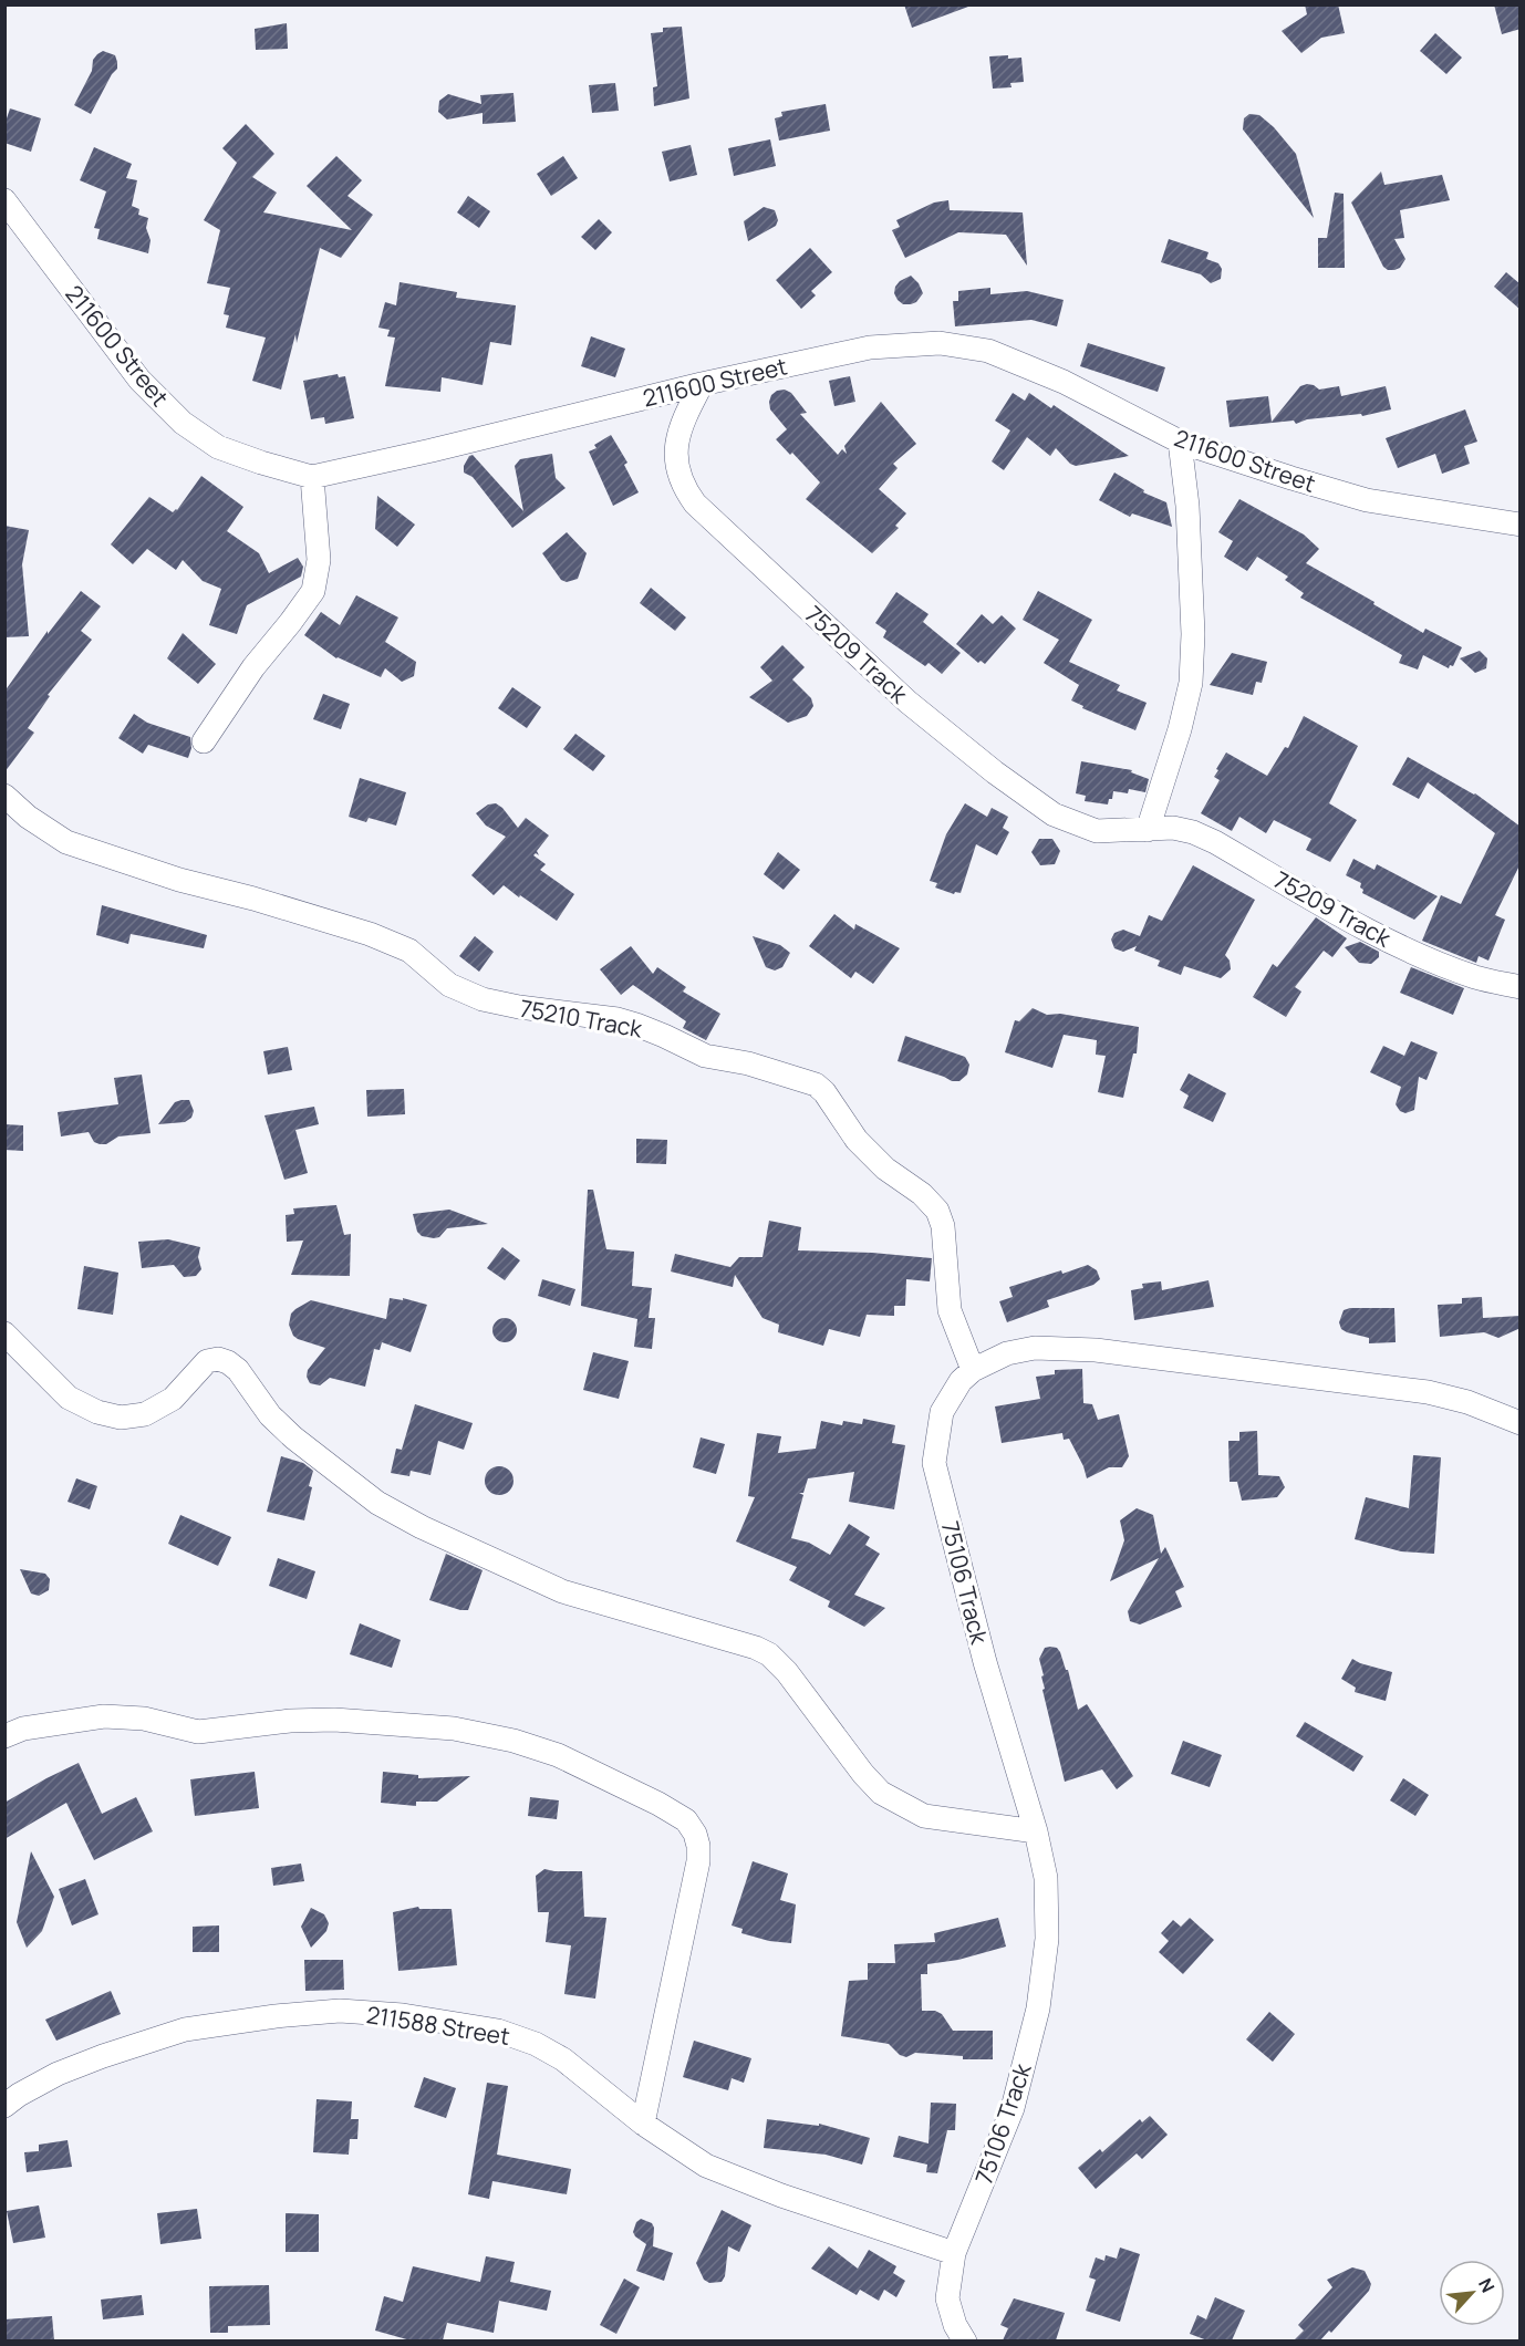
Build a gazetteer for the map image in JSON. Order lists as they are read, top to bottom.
{
  "streets": {
    "street": [
      "211600 Street",
      "75209 Track",
      "75210 Track",
      "75106 Track",
      "211588 Street"
    ]
  },
  "crossings": [
    ["211600 Street", "75209 Track"],
    ["75210 Track", "75106 Track"],
    ["75106 Track", "211588 Street"]
  ],
  "north": "top right"
}
